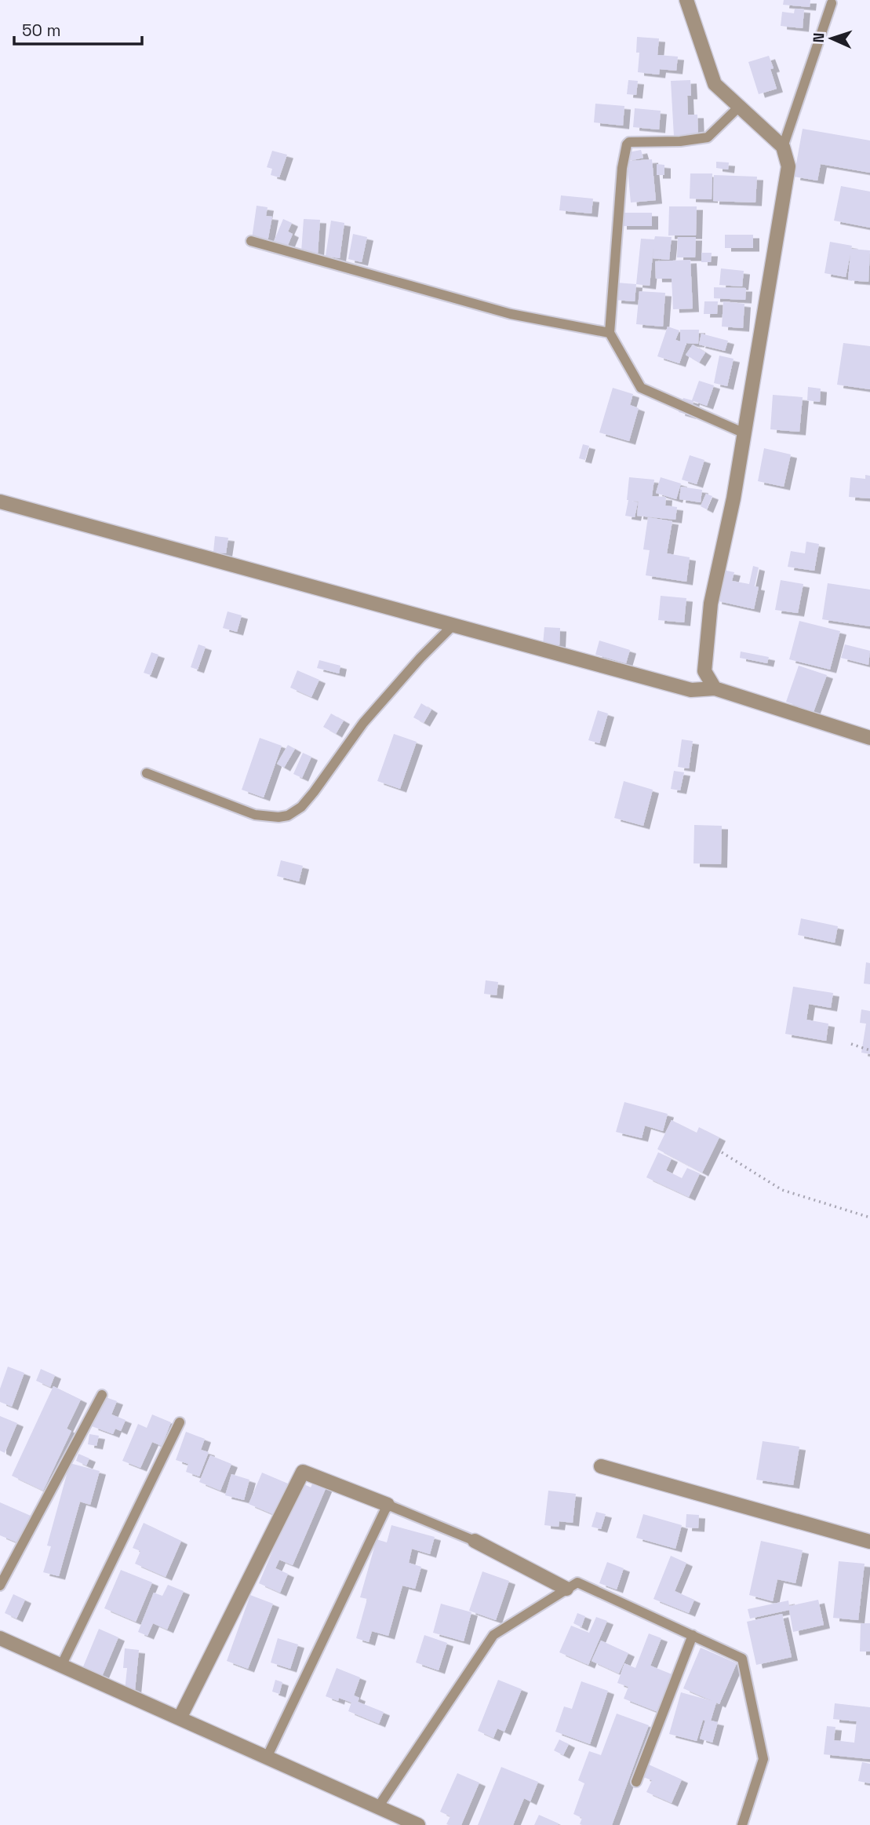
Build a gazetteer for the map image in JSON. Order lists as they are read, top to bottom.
{
  "scale_bar": "50 m",
  "north": "left"
}
